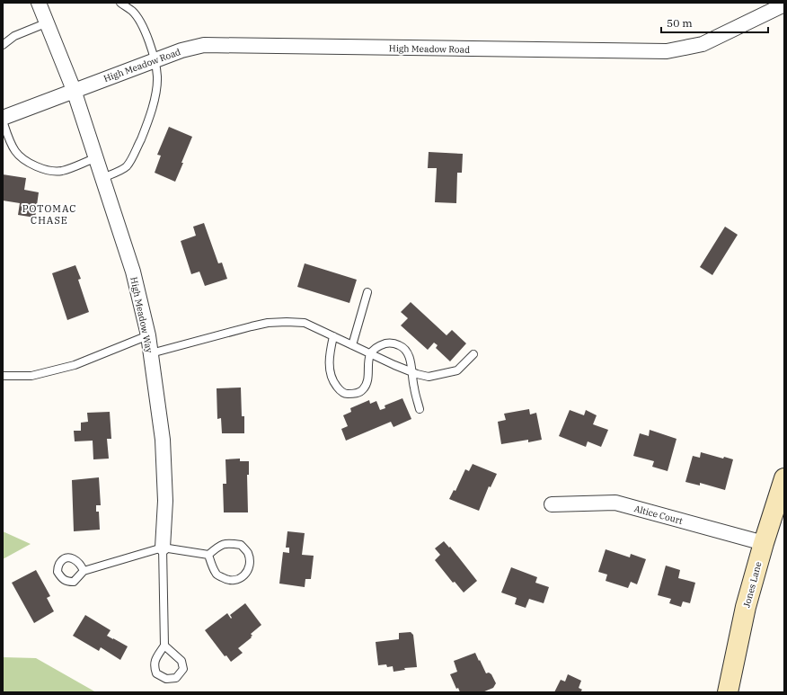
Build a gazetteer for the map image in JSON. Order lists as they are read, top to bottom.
{
  "streets": {
    "street": [
      "High Meadow Road",
      "High Meadow Way",
      "Altice Court",
      "Jones Lane"
    ]
  },
  "crossings": [
    ["High Meadow Road", "High Meadow Way"],
    ["Altice Court", "Jones Lane"]
  ],
  "districts": ["POTOMAC CHASE"],
  "scale_bar": "50 m"
}
